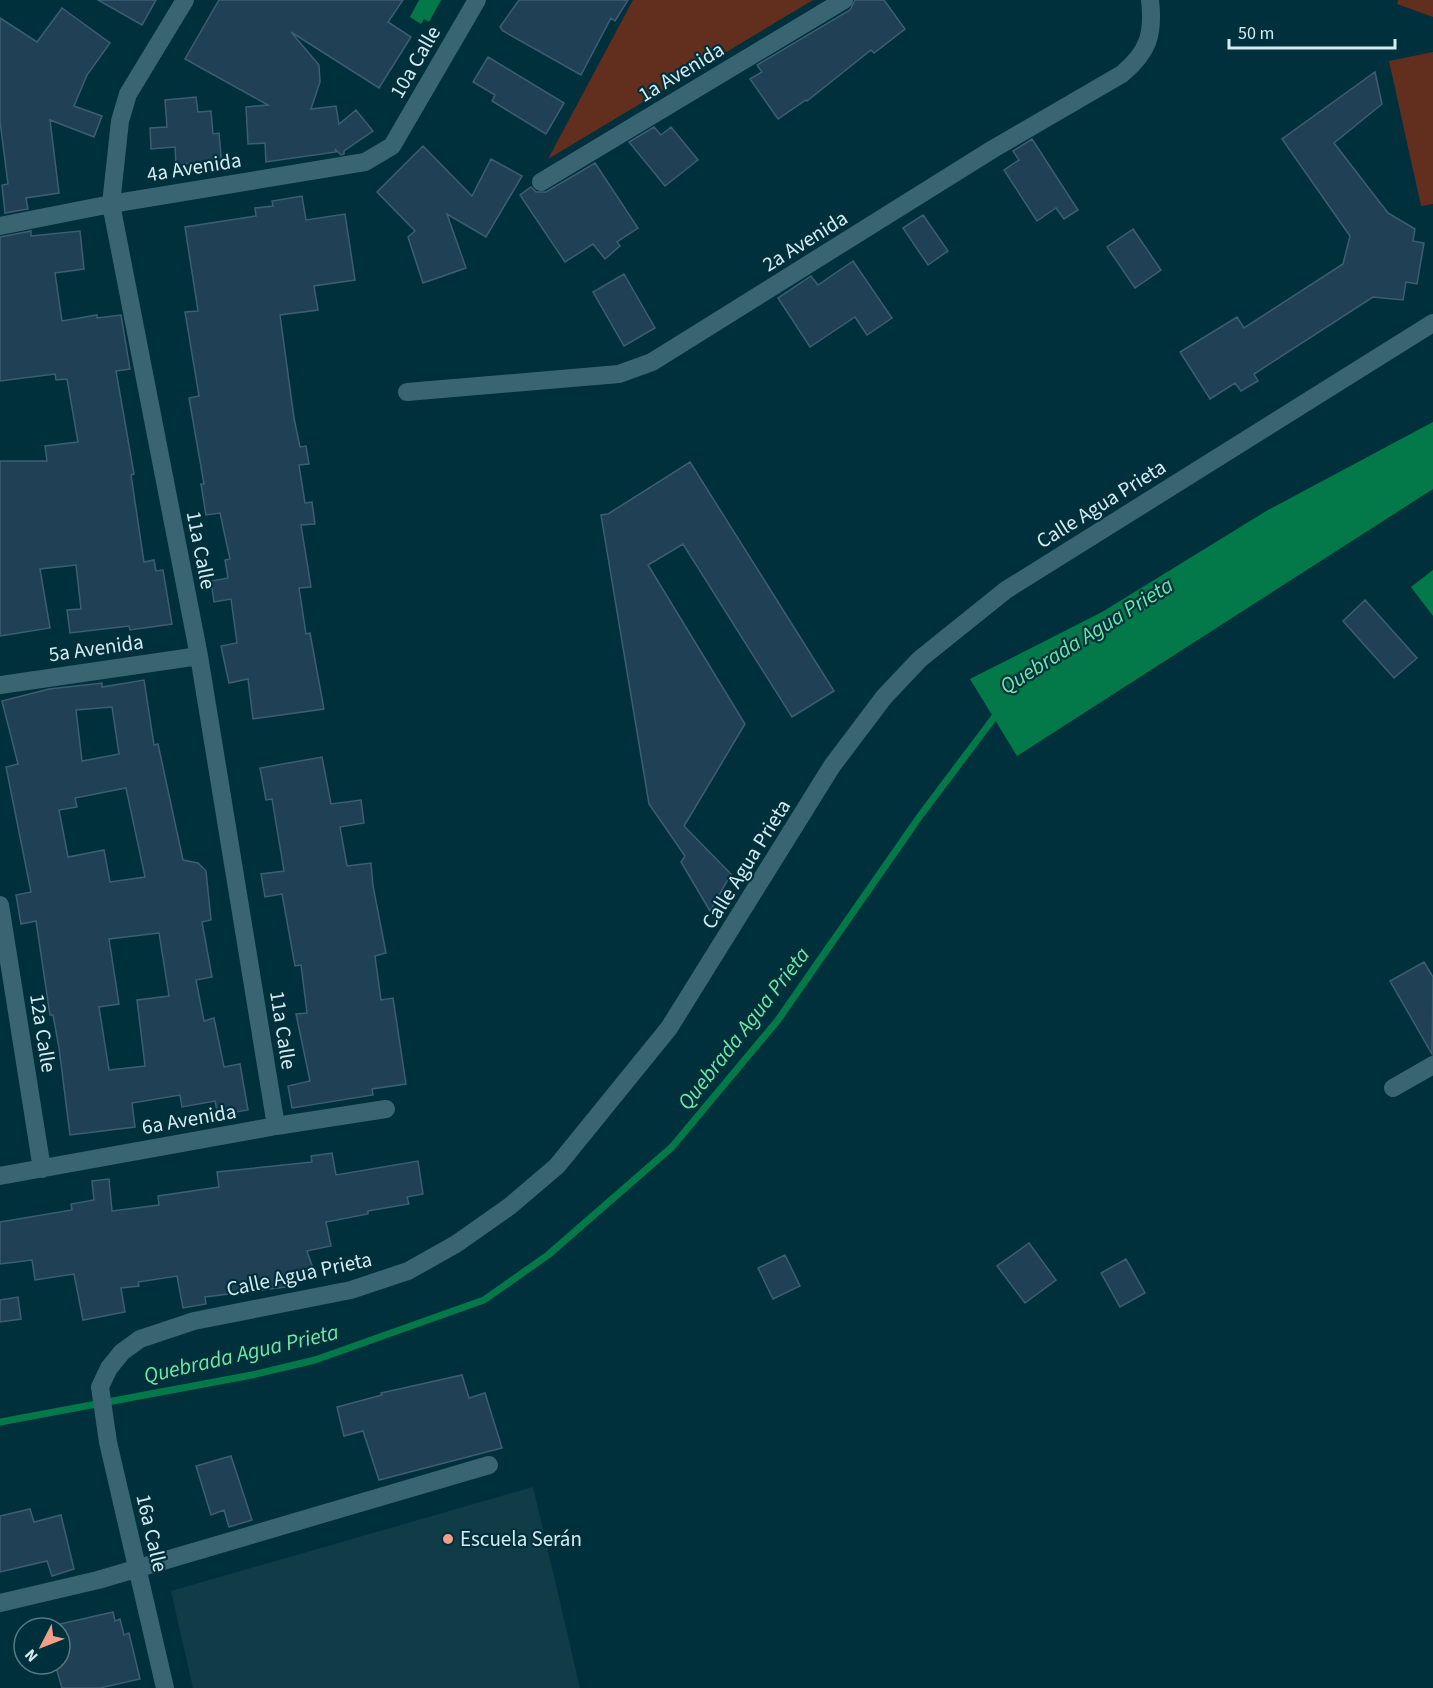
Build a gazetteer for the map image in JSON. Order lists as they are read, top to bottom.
{
  "streets": {
    "street": [
      "10a Calle",
      "1a Avenida",
      "4a Avenida",
      "2a Avenida",
      "Calle Agua Prieta",
      "11a Calle",
      "5a Avenida",
      "12a Calle",
      "6a Avenida",
      "16a Calle"
    ]
  },
  "crossings": [
    ["10a Calle", "4a Avenida"],
    ["4a Avenida", "11a Calle"],
    ["Calle Agua Prieta", "16a Calle"],
    ["11a Calle", "5a Avenida"],
    ["11a Calle", "6a Avenida"],
    ["12a Calle", "6a Avenida"]
  ],
  "water": ["Quebrada Agua Prieta"],
  "places": ["Escuela Serán"],
  "scale_bar": "50 m",
  "north": "bottom left"
}
